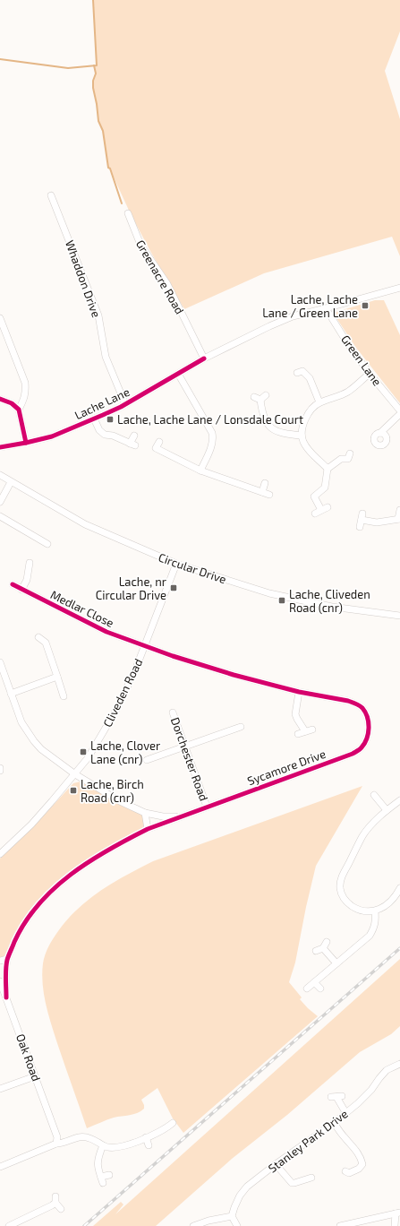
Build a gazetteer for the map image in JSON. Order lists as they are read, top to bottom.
{
  "streets": {
    "street": [
      "Greenacre Road",
      "Whaddon Drive",
      "Green Lane",
      "Lache Lane",
      "Circular Drive",
      "Medlar Close",
      "Cliveden Road",
      "Dorchester Road",
      "Sycamore Drive",
      "Oak Road",
      "Stanley Park Drive"
    ]
  },
  "crossings": [
    ["Greenacre Road", "Lache Lane"],
    ["Whaddon Drive", "Lache Lane"],
    ["Green Lane", "Lache Lane"],
    ["Circular Drive", "Cliveden Road"],
    ["Medlar Close", "Cliveden Road"],
    ["Medlar Close", "Sycamore Drive"],
    ["Cliveden Road", "Sycamore Drive"],
    ["Dorchester Road", "Sycamore Drive"],
    ["Sycamore Drive", "Oak Road"]
  ],
  "places": {
    "transit": [
      "Lache, Lache Lane / Green Lane",
      "Lache, Lache Lane / Lonsdale Court",
      "Lache, nr Circular Drive",
      "Lache, Cliveden Road (cnr)",
      "Lache, Clover Lane (cnr)",
      "Lache, Birch Road (cnr)"
    ]
  }
}
